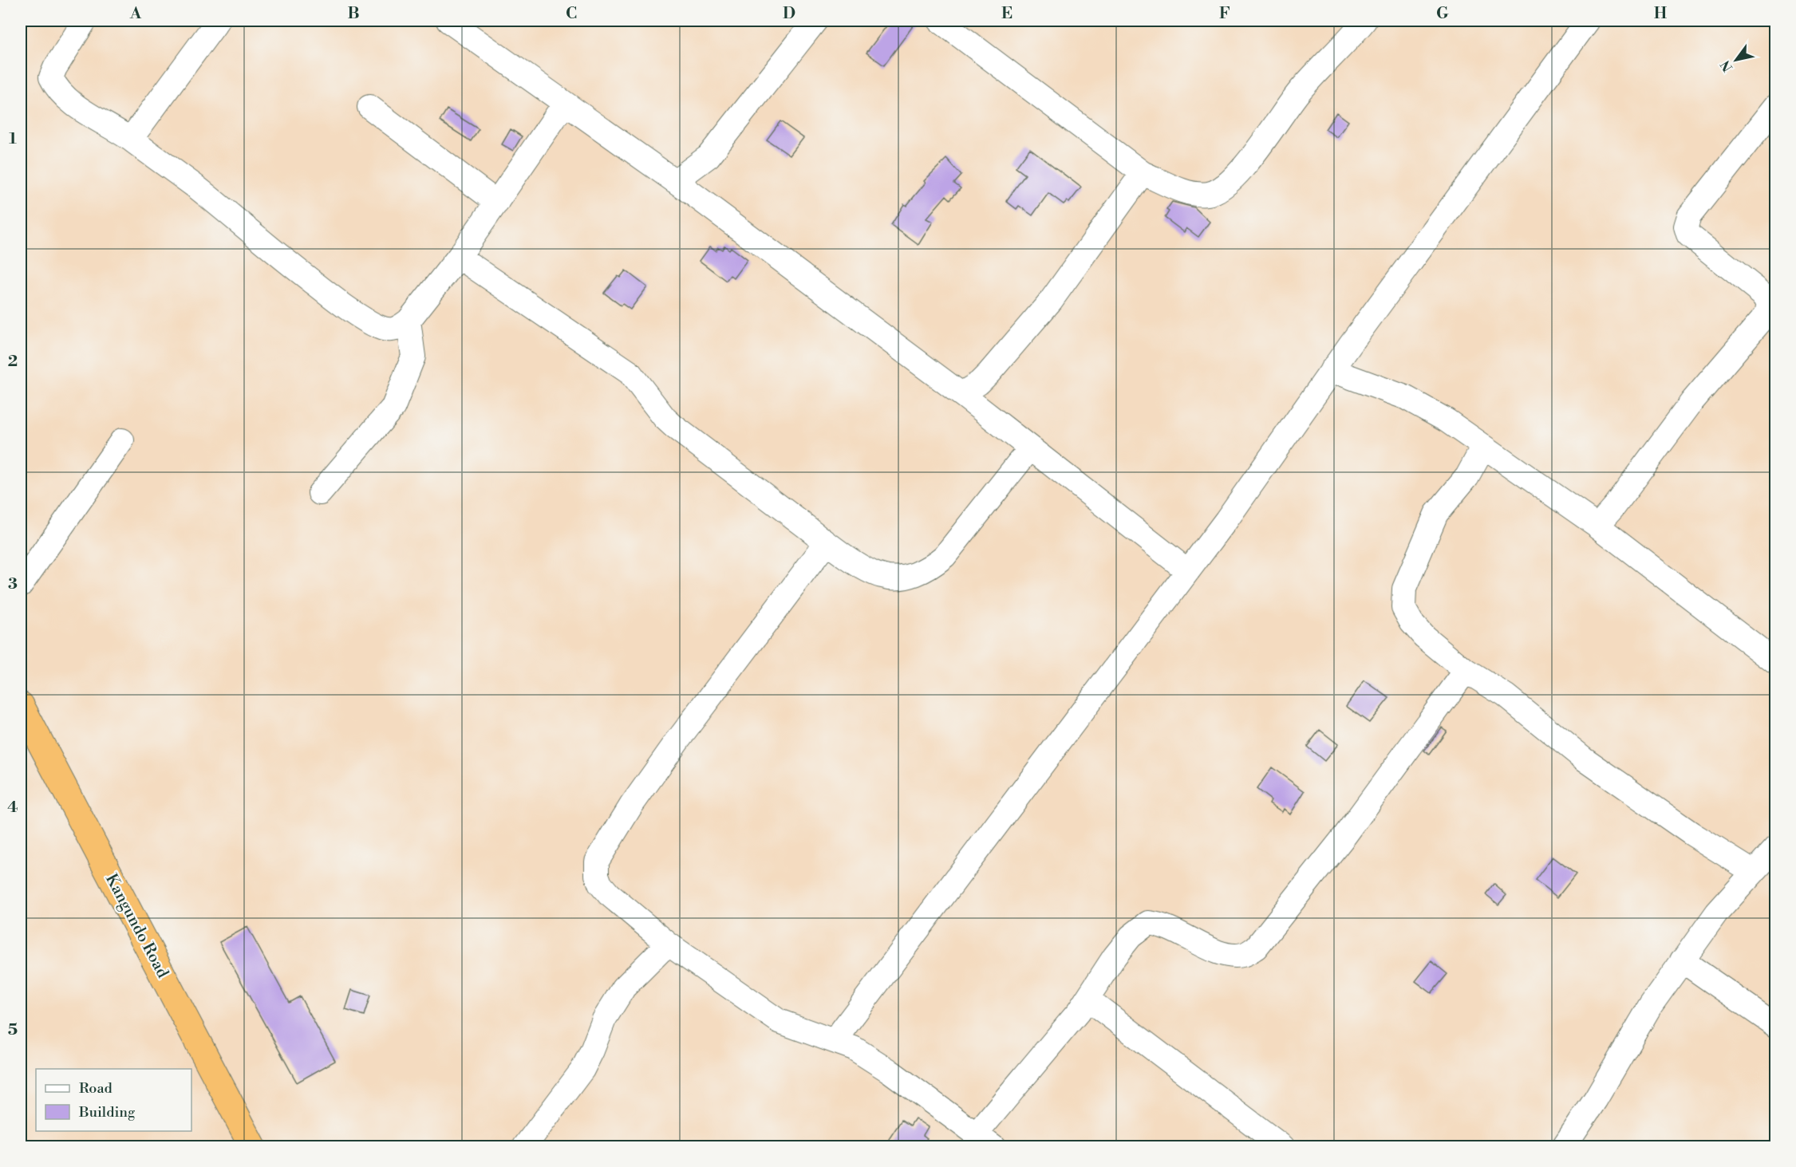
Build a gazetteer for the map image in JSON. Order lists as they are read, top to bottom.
{
  "streets": {
    "highway": ["Kangundo Road"]
  },
  "legend": ["Road", "Building"],
  "north": "bottom left",
  "grid": {
    "columns": [
      "A",
      "B",
      "C",
      "D",
      "E",
      "F",
      "G",
      "H"
    ],
    "rows": [
      "1",
      "2",
      "3",
      "4",
      "5"
    ]
  }
}
